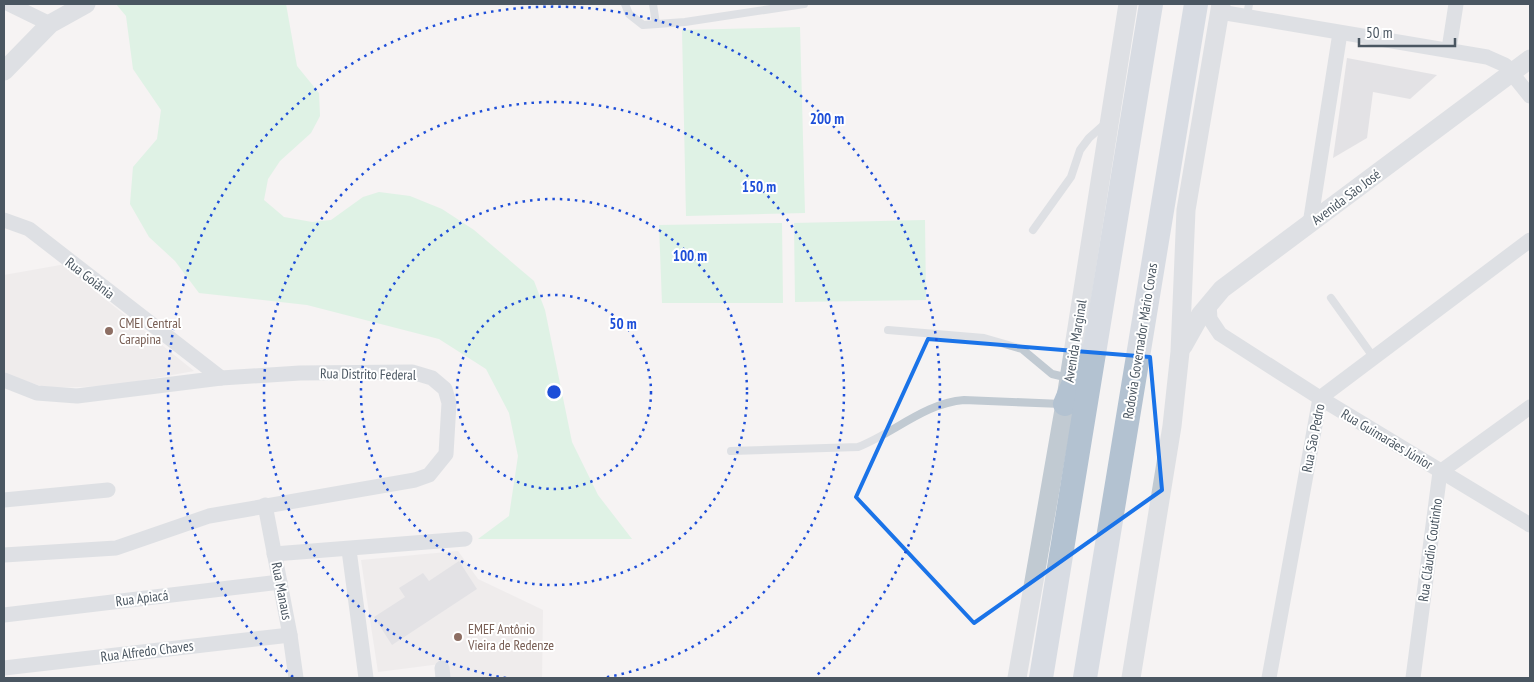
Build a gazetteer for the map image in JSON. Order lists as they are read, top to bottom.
{
  "streets": {
    "main road": ["Rodovia Governador Mário Covas"],
    "street": [
      "Avenida São José",
      "Rua Goiânia",
      "Avenida Marginal",
      "Rua Distrito Federal",
      "Rua São Pedro",
      "Rua Guimarães Júnior",
      "Rua Cláudio Coutinho",
      "Rua Manaus",
      "Rua Apiacá",
      "Rua Alfredo Chaves"
    ]
  },
  "crossings": [
    ["Avenida São José", "Rua Guimarães Júnior"],
    ["Rua Goiânia", "Rua Distrito Federal"],
    ["Rua Distrito Federal", "Rua Manaus"],
    ["Rua São Pedro", "Rua Guimarães Júnior"],
    ["Rua Guimarães Júnior", "Rua Cláudio Coutinho"],
    ["Rua Manaus", "Rua Apiacá"],
    ["Rua Manaus", "Rua Alfredo Chaves"]
  ],
  "places": ["CMEI Central Carapina", "EMEF Antônio Vieira de Redenze"],
  "scale_bar": "50 m",
  "rings": [
    "200 m",
    "150 m",
    "100 m",
    "50 m"
  ]
}
